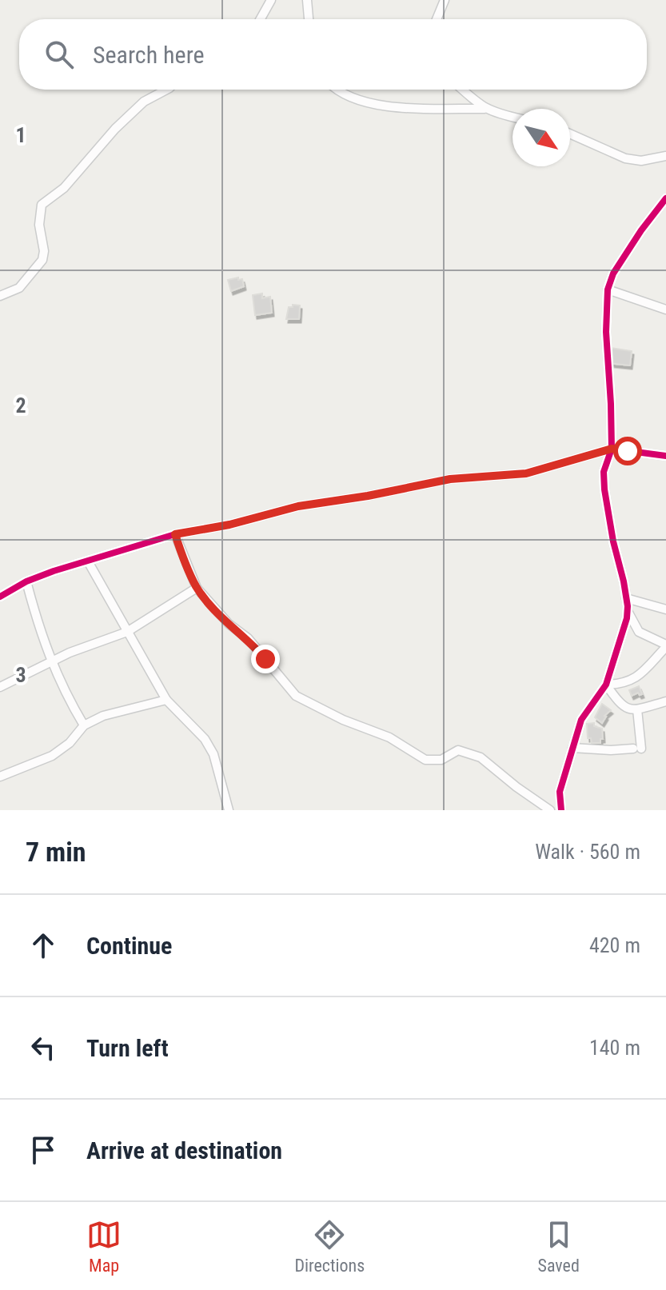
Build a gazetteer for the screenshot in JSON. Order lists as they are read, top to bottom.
{
  "north": "bottom right",
  "page": {
    "search": "Search here",
    "heading": ["7 min", "Walk · 560 m"],
    "list": [
      ["Continue", "420 m"],
      ["Turn left", "140 m"],
      "Arrive at destination"
    ],
    "nav": ["Map", "Directions", "Saved"]
  },
  "grid": {
    "rows": ["1", "2", "3"]
  }
}
